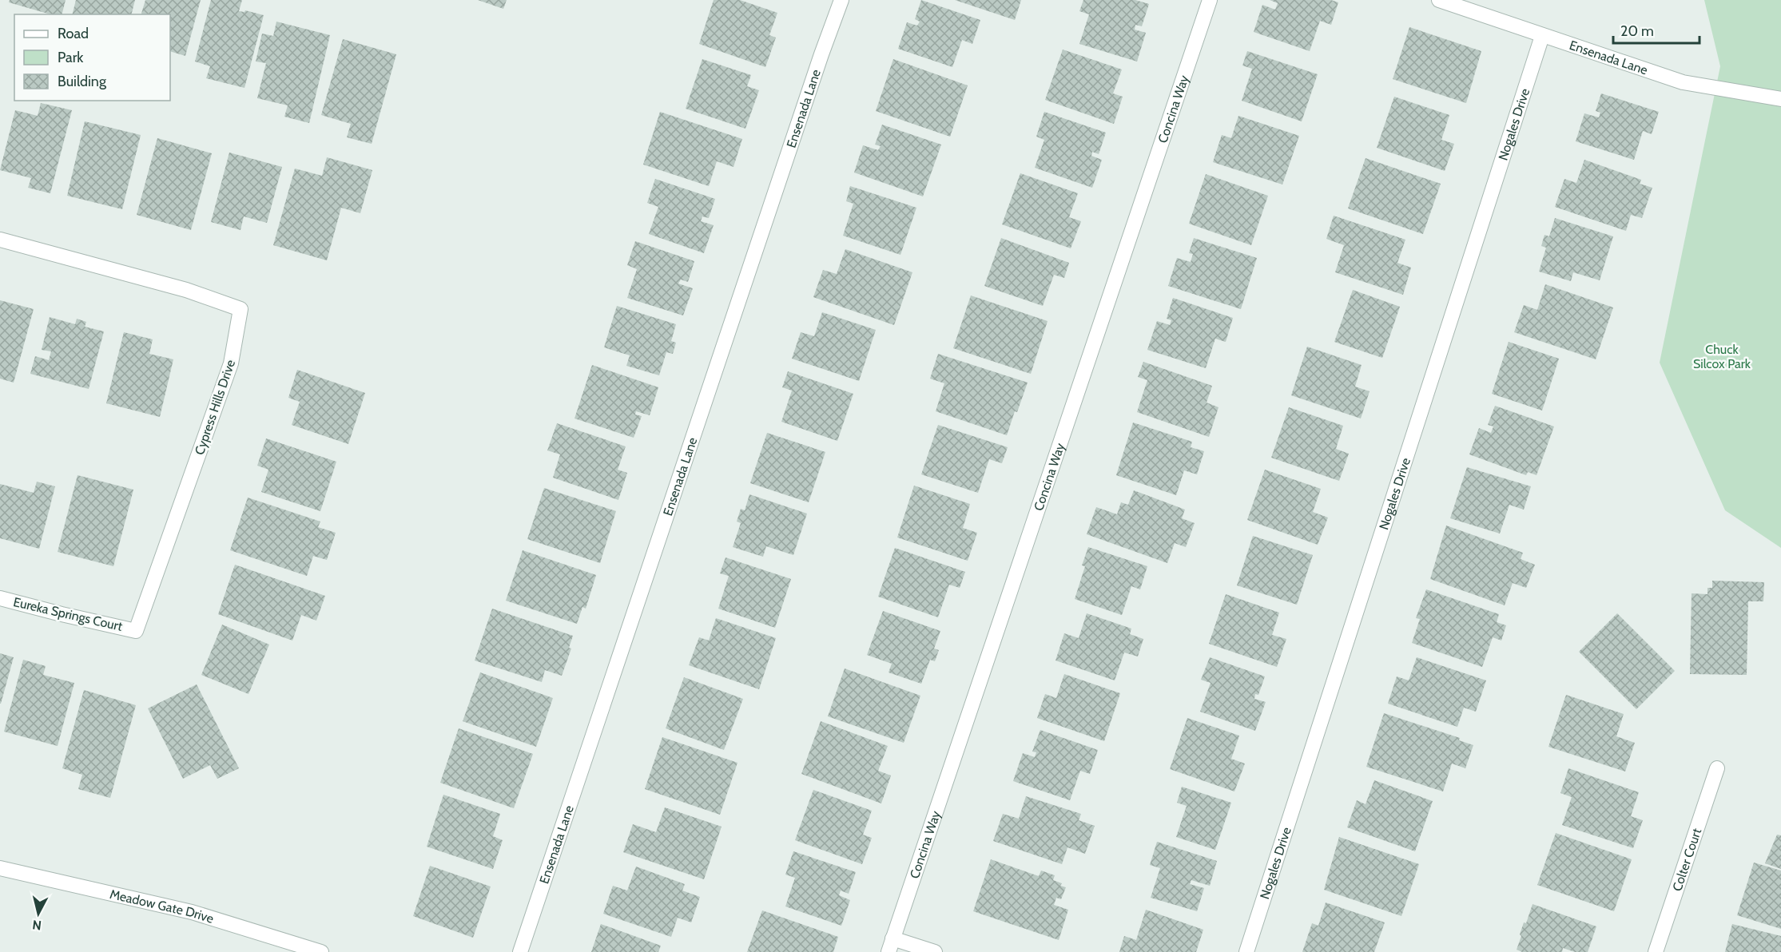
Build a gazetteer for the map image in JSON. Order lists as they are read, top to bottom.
{
  "streets": {
    "street": [
      "Ensenada Lane",
      "Concina Way",
      "Nogales Drive",
      "Cypress Hills Drive",
      "Eureka Springs Court",
      "Colter Court",
      "Meadow Gate Drive"
    ]
  },
  "crossings": [
    ["Ensenada Lane", "Nogales Drive"],
    ["Cypress Hills Drive", "Eureka Springs Court"]
  ],
  "parks": ["Chuck Silcox Park"],
  "legend": ["Road", "Park", "Building"],
  "scale_bar": "20 m",
  "north": "bottom"
}
